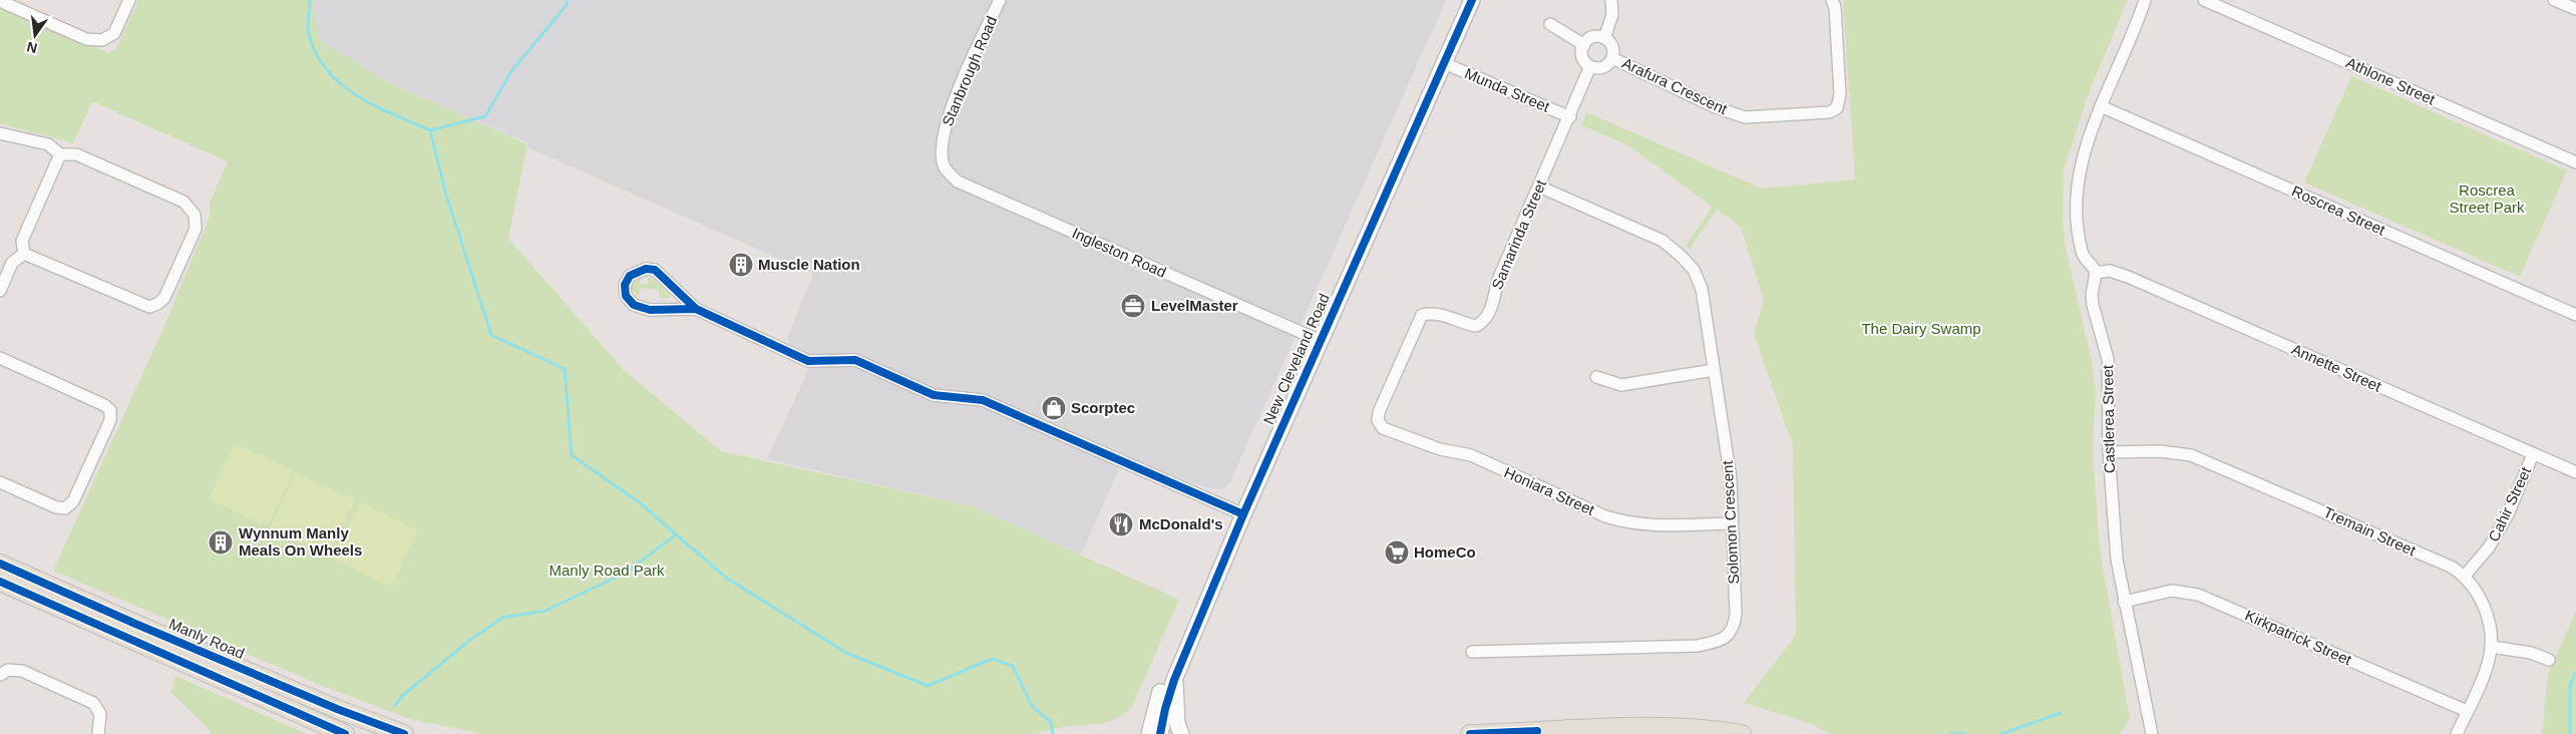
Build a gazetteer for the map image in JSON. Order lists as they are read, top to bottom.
{
  "streets": {
    "main road": ["Manly Road"],
    "street": [
      "Stanbrough Road",
      "Athlone Street",
      "Arafura Crescent",
      "Munda Street",
      "Roscrea Street",
      "Samarinda Street",
      "Ingleston Road",
      "New Cleveland Road",
      "Annette Street",
      "Castlerea Street",
      "Honiara Street",
      "Cahir Street",
      "Solomon Crescent",
      "Tremain Street",
      "Kirkpatrick Street"
    ]
  },
  "crossings": [
    ["Stanbrough Road", "Ingleston Road"],
    ["Arafura Crescent", "Samarinda Street"],
    ["Munda Street", "Samarinda Street"],
    ["Munda Street", "New Cleveland Road"],
    ["Samarinda Street", "Honiara Street"],
    ["Samarinda Street", "Solomon Crescent"],
    ["Ingleston Road", "New Cleveland Road"],
    ["Annette Street", "Castlerea Street"],
    ["Annette Street", "Cahir Street"],
    ["Castlerea Street", "Tremain Street"],
    ["Castlerea Street", "Kirkpatrick Street"],
    ["Honiara Street", "Solomon Crescent"],
    ["Cahir Street", "Tremain Street"],
    ["Tremain Street", "Kirkpatrick Street"]
  ],
  "parks": ["Roscrea Street Park", "The Dairy Swamp", "Manly Road Park"],
  "places": {
    "building": ["Muscle Nation", "Wynnum Manly Meals On Wheels"],
    "office": ["LevelMaster"],
    "shop": ["Scorptec"],
    "restaurant": ["McDonald's"],
    "supermarket": ["HomeCo"]
  },
  "north": "bottom"
}
